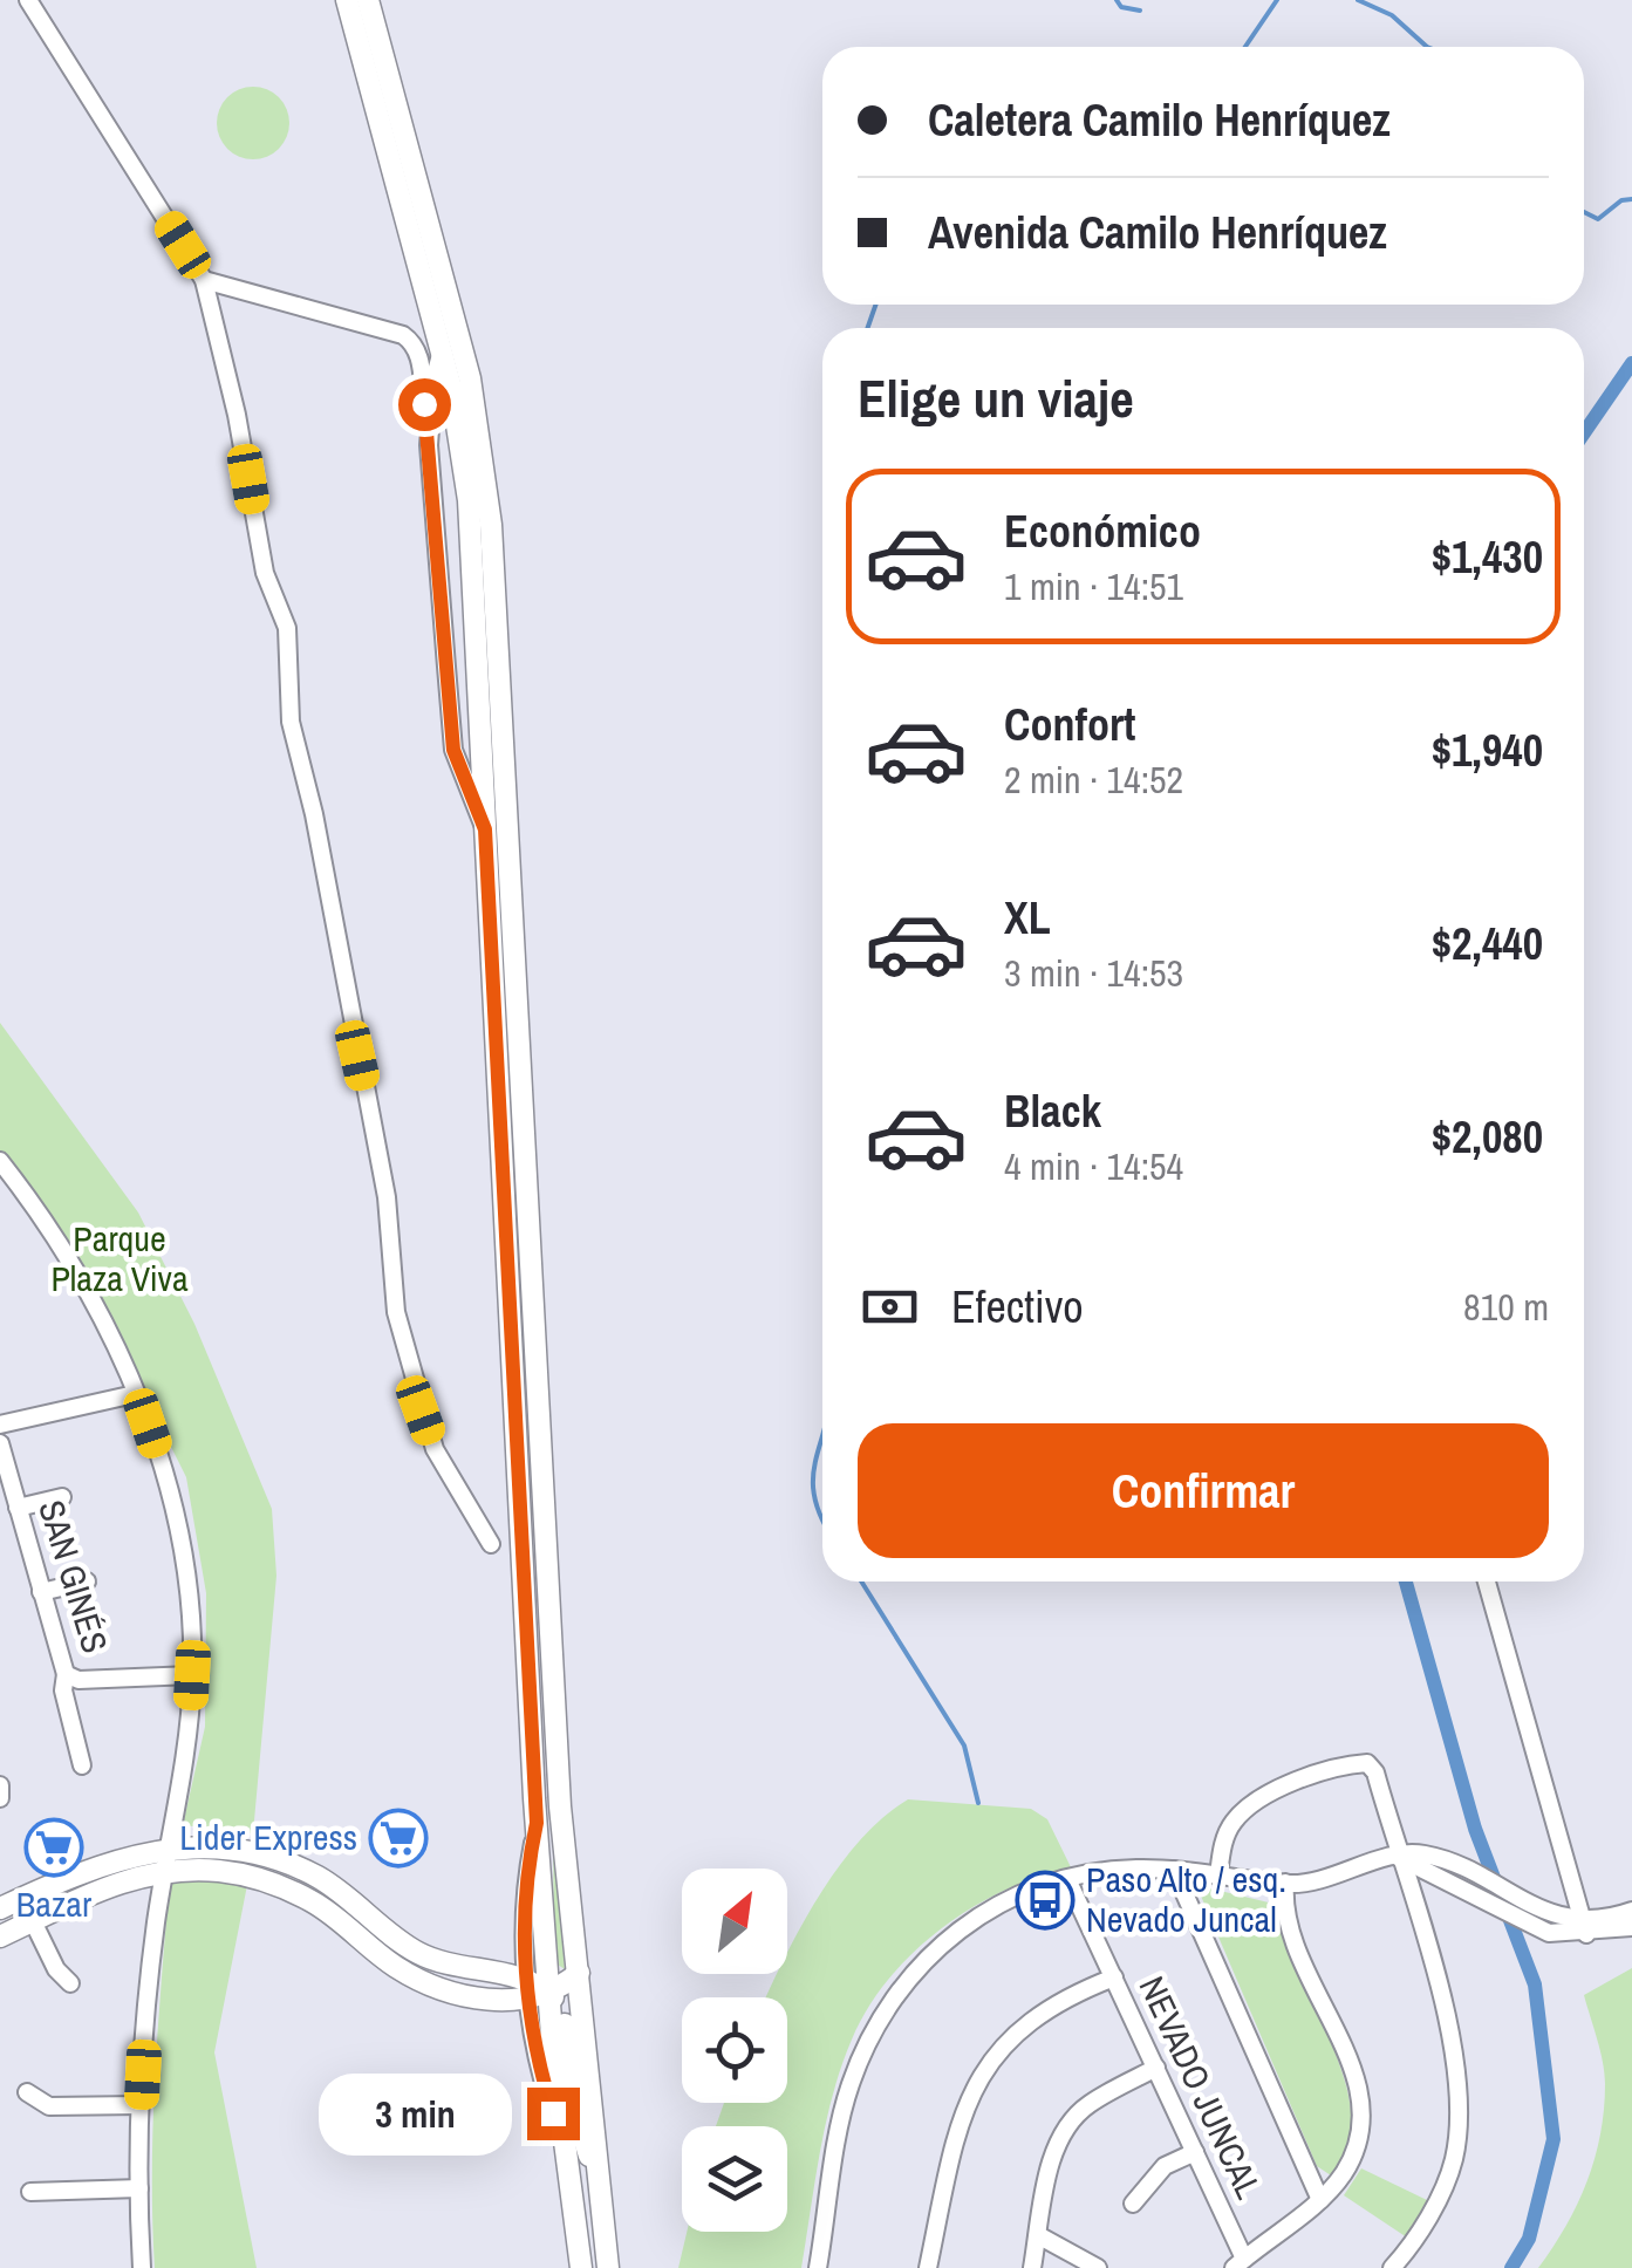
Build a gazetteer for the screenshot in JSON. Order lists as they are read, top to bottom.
{
  "streets": {
    "street": ["SAN GINÉS", "NEVADO JUNCAL"]
  },
  "parks": ["Parque Plaza Viva"],
  "places": {
    "supermarket": ["Lider Express", "Bazar"],
    "bus stop": ["Paso Alto / esq. Nevado Juncal"]
  },
  "north": "top right",
  "page": {
    "banner": ["Caletera Camilo Henríquez", "Avenida Camilo Henríquez"],
    "heading": "Elige un viaje",
    "list": [
      {
        "name": "Económico",
        "note": "1 min · 14:51",
        "value": "$1,430"
      },
      {
        "name": "Confort",
        "note": "2 min · 14:52",
        "value": "$1,940"
      },
      {
        "name": "XL",
        "note": "3 min · 14:53",
        "value": "$2,440"
      },
      {
        "name": "Black",
        "note": "4 min · 14:54",
        "value": "$2,080"
      }
    ],
    "pay": ["Efectivo", "810 m"],
    "buttons": "Confirmar",
    "bubble": "3 min"
  }
}
